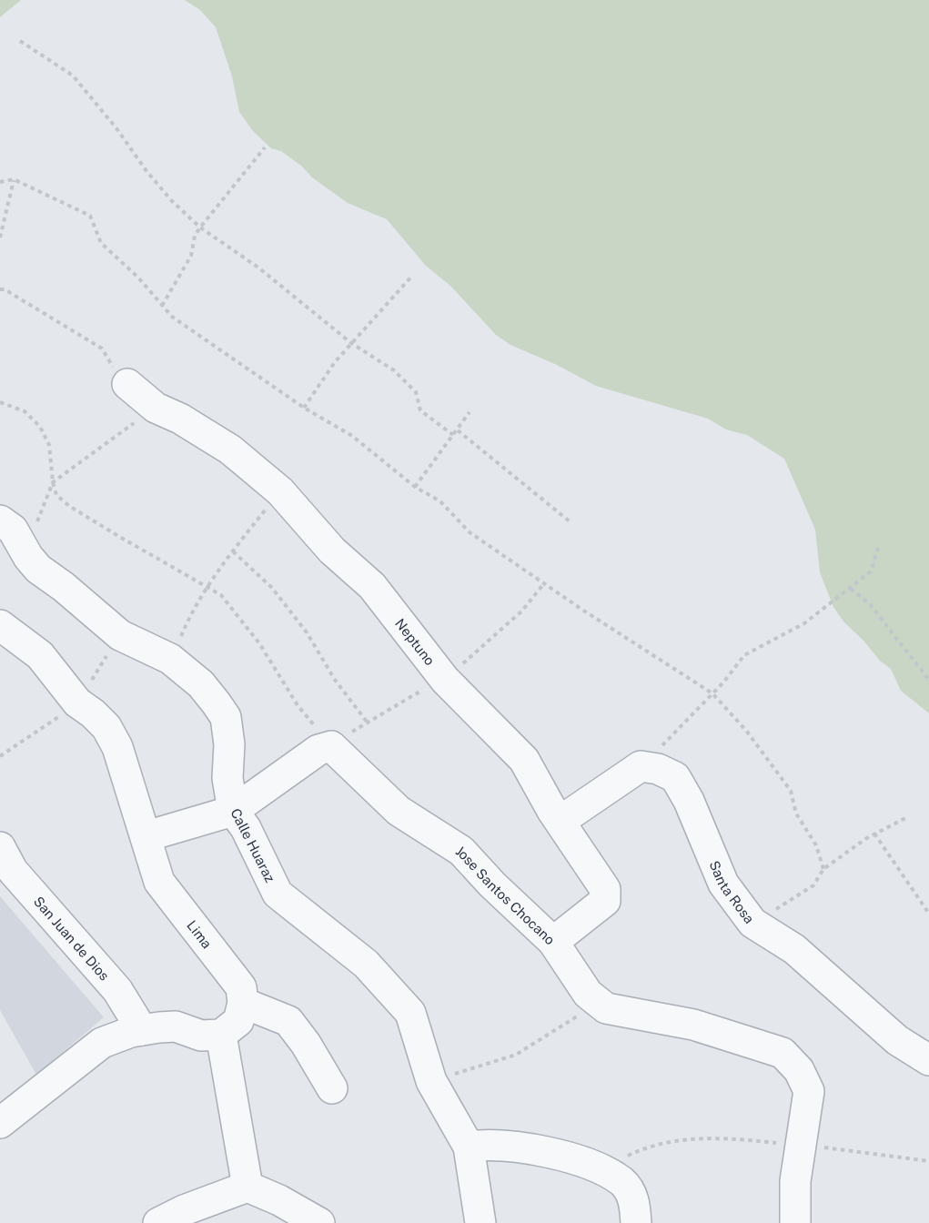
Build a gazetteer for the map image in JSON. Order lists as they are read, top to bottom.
{
  "streets": {
    "street": [
      "Neptuno",
      "Calle Huaraz",
      "Santa Rosa",
      "Jose Santos Chocano",
      "Lima",
      "San Juan de Dios"
    ]
  },
  "crossings": [
    ["Neptuno", "Jose Santos Chocano"]
  ]
}
